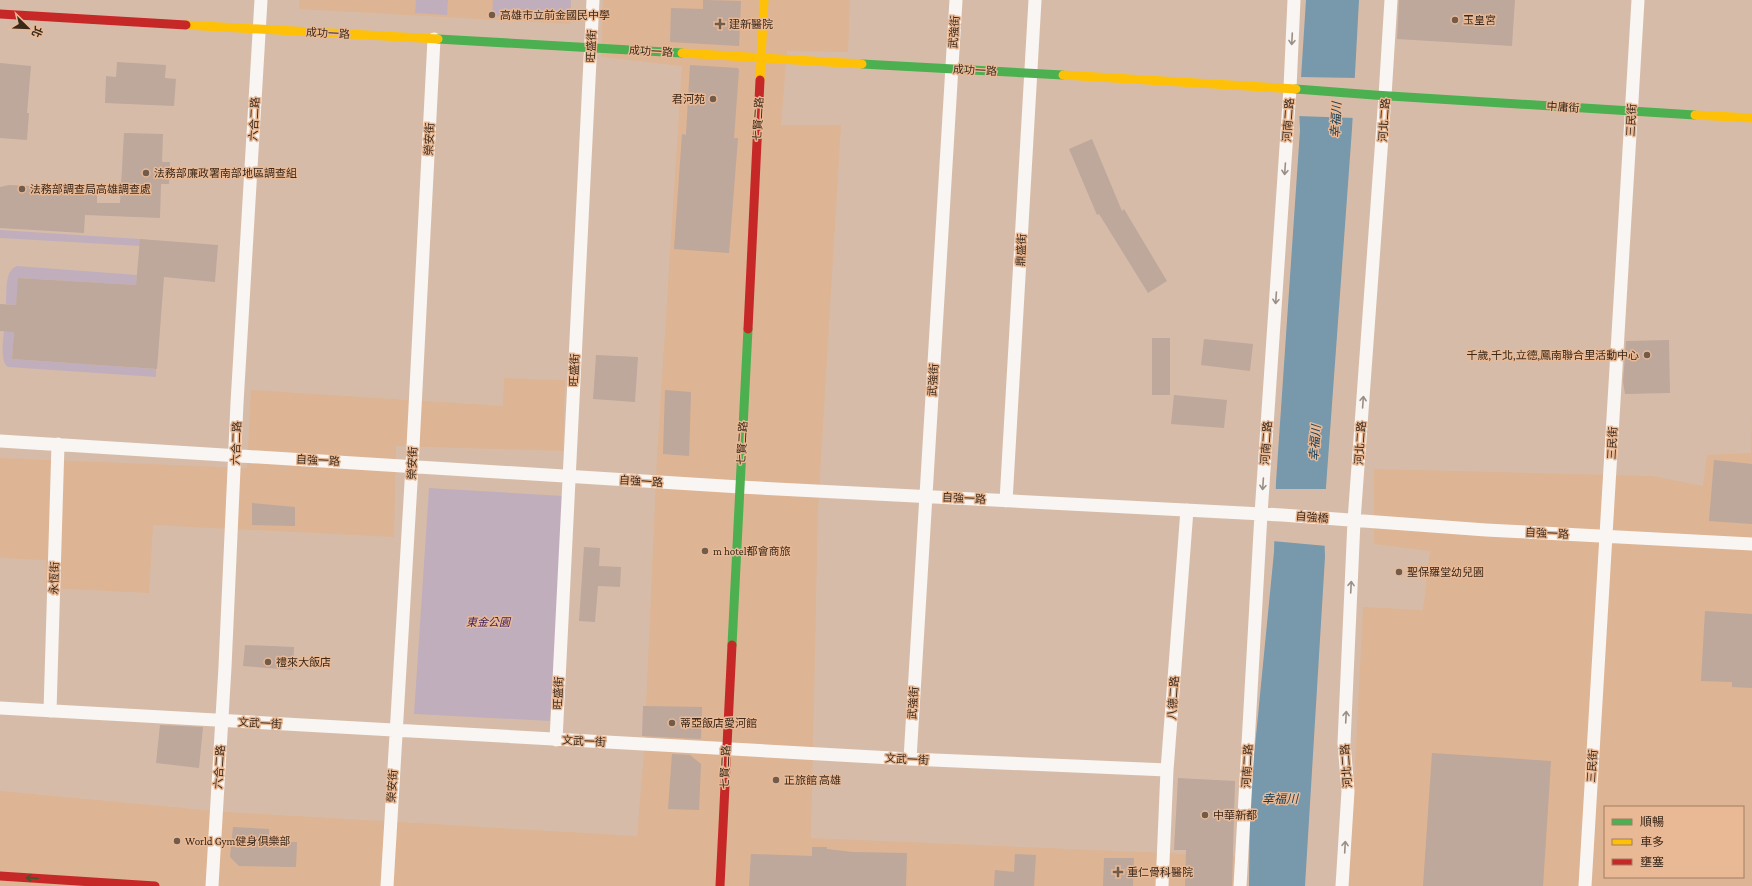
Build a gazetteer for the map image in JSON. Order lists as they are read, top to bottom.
{
  "streets": {
    "street": [
      "武強街",
      "成功一路",
      "旺盛街",
      "中庸街",
      "六合二路",
      "七賢二路",
      "河南二路",
      "河北二路",
      "三民街",
      "榮安街",
      "鼎盛街",
      "自強一路",
      "自強橋",
      "永恆街",
      "八德二路",
      "文武一街"
    ]
  },
  "crossings": [
    ["武強街", "成功一路"],
    ["武強街", "自強一路"],
    ["武強街", "文武一街"],
    ["成功一路", "旺盛街"],
    ["成功一路", "中庸街"],
    ["成功一路", "六合二路"],
    ["成功一路", "七賢二路"],
    ["成功一路", "河南二路"],
    ["成功一路", "榮安街"],
    ["成功一路", "鼎盛街"],
    ["旺盛街", "自強一路"],
    ["旺盛街", "文武一街"],
    ["中庸街", "河南二路"],
    ["中庸街", "河北二路"],
    ["中庸街", "三民街"],
    ["六合二路", "自強一路"],
    ["六合二路", "文武一街"],
    ["七賢二路", "自強一路"],
    ["七賢二路", "文武一街"],
    ["河南二路", "自強一路"],
    ["河北二路", "自強一路"],
    ["河北二路", "自強橋"],
    ["三民街", "自強一路"],
    ["榮安街", "自強一路"],
    ["榮安街", "文武一街"],
    ["鼎盛街", "自強一路"],
    ["自強一路", "自強橋"],
    ["自強一路", "永恆街"],
    ["自強一路", "八德二路"],
    ["永恆街", "文武一街"],
    ["八德二路", "文武一街"]
  ],
  "one_way": ["河南二路", "河北二路"],
  "water": ["幸福川"],
  "parks": ["東金公園"],
  "places": {
    "other": [
      "高雄市立前金國民中學",
      "玉皇宮",
      "君河苑",
      "法務部廉政署南部地區調查組",
      "法務部調查局高雄調查處",
      "千歲,千北,立德,鳳南聯合里活動中心",
      "m hotel都會商旅",
      "聖保羅堂幼兒園",
      "禮來大飯店",
      "蒂亞飯店愛河館",
      "正旅館 高雄",
      "中華新都",
      "World Gym健身俱樂部"
    ],
    "health": ["建新醫院", "重仁骨科醫院"]
  },
  "legend": ["順暢", "車多", "壅塞"],
  "north": "bottom right"
}
